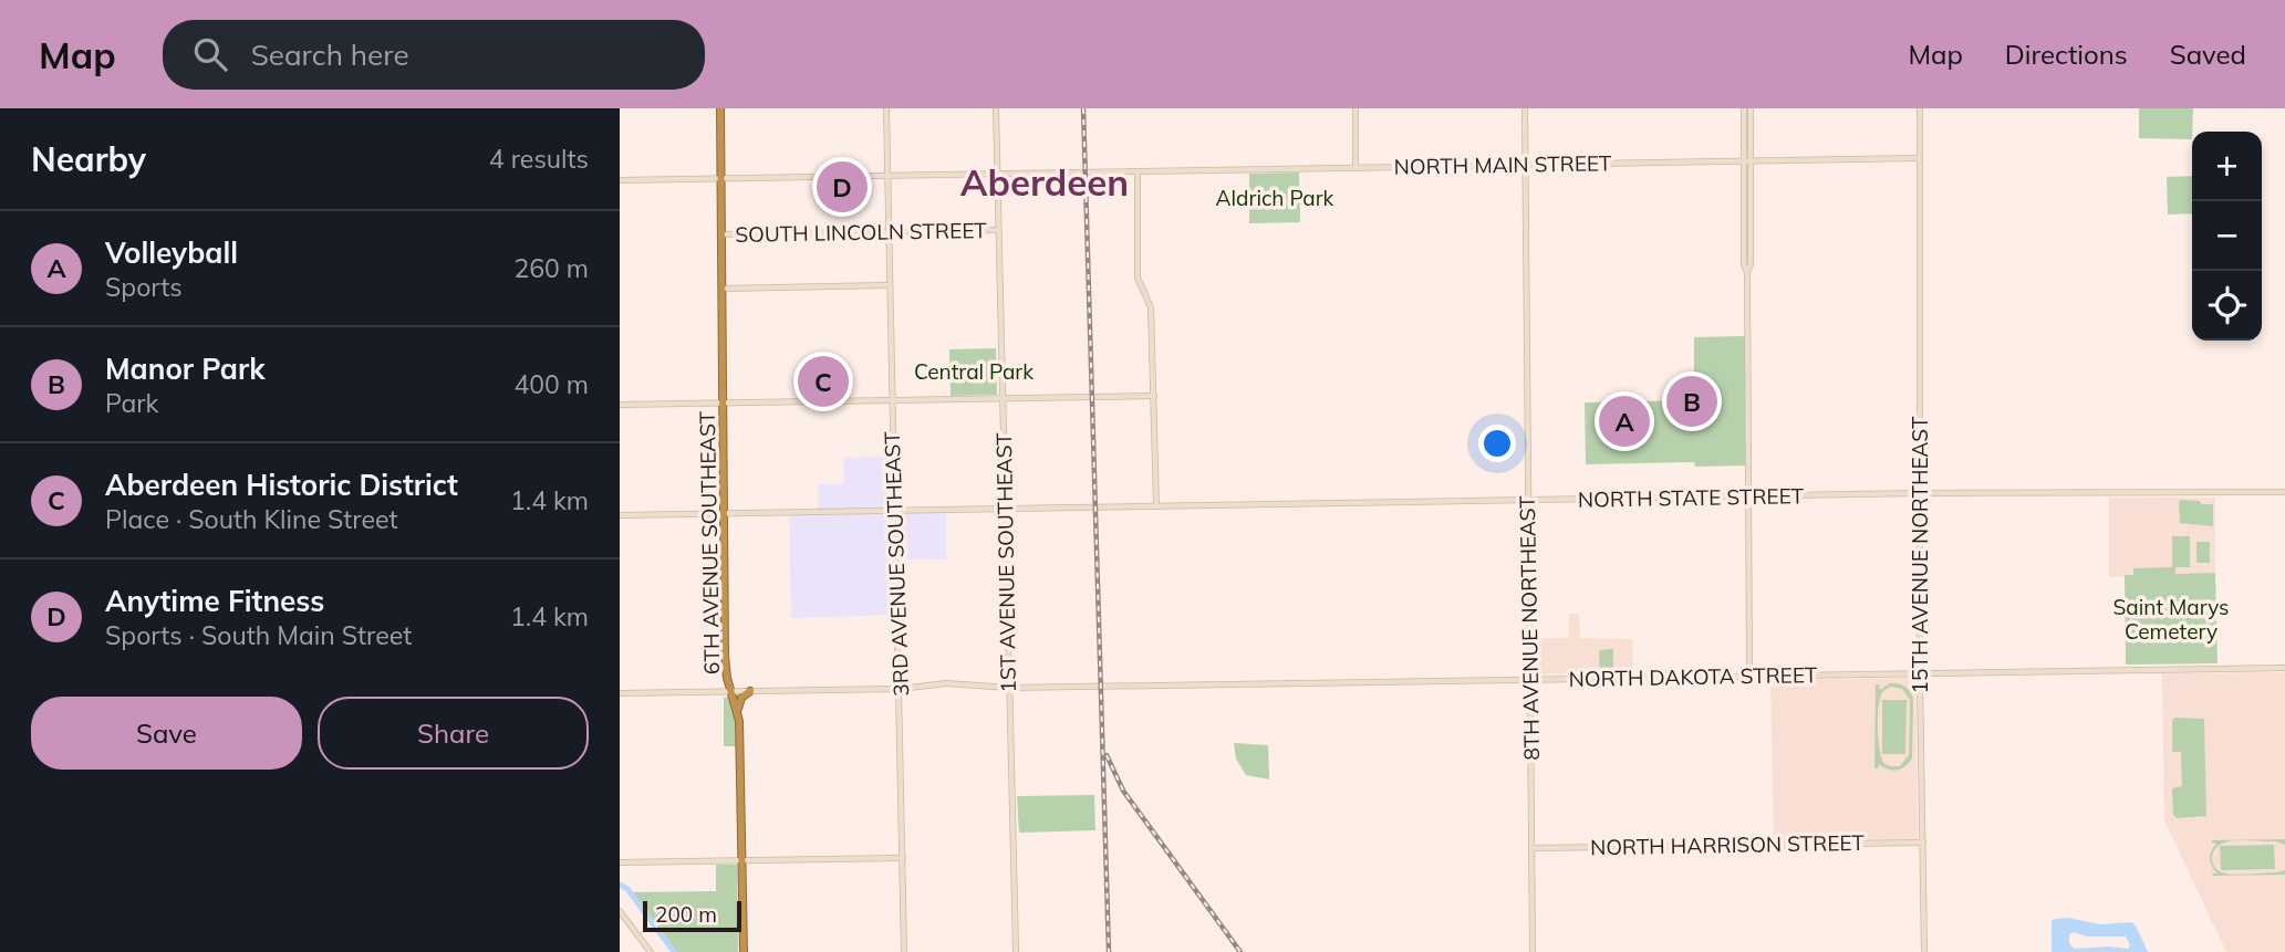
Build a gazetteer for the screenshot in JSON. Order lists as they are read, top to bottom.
{
  "streets": {
    "highway": ["6TH AVENUE SOUTHEAST"],
    "street": [
      "NORTH MAIN STREET",
      "SOUTH LINCOLN STREET",
      "NORTH STATE STREET",
      "15TH AVENUE NORTHEAST",
      "1ST AVENUE SOUTHEAST",
      "3RD AVENUE SOUTHEAST",
      "8TH AVENUE NORTHEAST",
      "NORTH DAKOTA STREET",
      "NORTH HARRISON STREET"
    ]
  },
  "crossings": [
    ["NORTH MAIN STREET", "6TH AVENUE SOUTHEAST"],
    ["NORTH MAIN STREET", "15TH AVENUE NORTHEAST"],
    ["NORTH MAIN STREET", "1ST AVENUE SOUTHEAST"],
    ["NORTH MAIN STREET", "3RD AVENUE SOUTHEAST"],
    ["NORTH MAIN STREET", "8TH AVENUE NORTHEAST"],
    ["SOUTH LINCOLN STREET", "6TH AVENUE SOUTHEAST"],
    ["SOUTH LINCOLN STREET", "1ST AVENUE SOUTHEAST"],
    ["SOUTH LINCOLN STREET", "3RD AVENUE SOUTHEAST"],
    ["NORTH STATE STREET", "6TH AVENUE SOUTHEAST"],
    ["NORTH STATE STREET", "15TH AVENUE NORTHEAST"],
    ["NORTH STATE STREET", "1ST AVENUE SOUTHEAST"],
    ["NORTH STATE STREET", "3RD AVENUE SOUTHEAST"],
    ["NORTH STATE STREET", "8TH AVENUE NORTHEAST"],
    ["6TH AVENUE SOUTHEAST", "NORTH DAKOTA STREET"],
    ["15TH AVENUE NORTHEAST", "NORTH DAKOTA STREET"],
    ["15TH AVENUE NORTHEAST", "NORTH HARRISON STREET"],
    ["1ST AVENUE SOUTHEAST", "NORTH DAKOTA STREET"],
    ["3RD AVENUE SOUTHEAST", "NORTH DAKOTA STREET"],
    ["8TH AVENUE NORTHEAST", "NORTH DAKOTA STREET"],
    ["8TH AVENUE NORTHEAST", "NORTH HARRISON STREET"]
  ],
  "districts": ["Aberdeen"],
  "parks": ["Aldrich Park", "Central Park", "Saint Marys Cemetery"],
  "scale_bar": "200 m",
  "page": {
    "header": "Map",
    "search": "Search here",
    "nav": ["Map", "Directions", "Saved"],
    "heading": ["Nearby", "4 results"],
    "map_buttons": ["+", "−"],
    "pins": [
      "D",
      "C",
      "B",
      "A"
    ],
    "list": [
      {
        "mark": "A",
        "name": "Volleyball",
        "note": "Sports",
        "value": "260 m"
      },
      {
        "mark": "B",
        "name": "Manor Park",
        "note": "Park",
        "value": "400 m"
      },
      {
        "mark": "C",
        "name": "Aberdeen Historic District",
        "note": "Place · South Kline Street",
        "value": "1.4 km"
      },
      {
        "mark": "D",
        "name": "Anytime Fitness",
        "note": "Sports · South Main Street",
        "value": "1.4 km"
      }
    ],
    "buttons": ["Save", "Share"],
    "scale": "200 m"
  }
}
